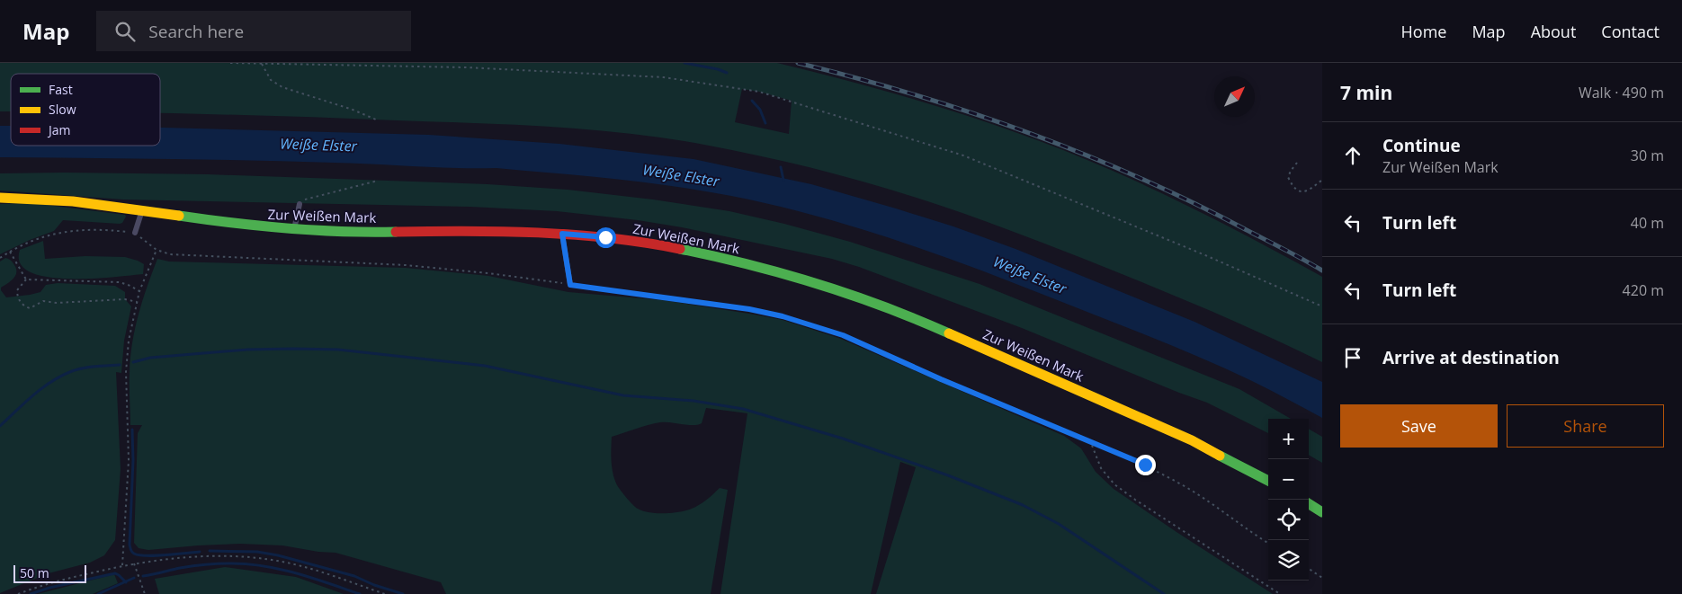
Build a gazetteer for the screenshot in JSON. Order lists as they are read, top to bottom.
{
  "streets": {
    "main road": ["Zur Weißen Mark"]
  },
  "water": ["Weiße Elster"],
  "legend": ["Fast", "Slow", "Jam"],
  "scale_bar": "50 m",
  "north": "top right",
  "page": {
    "header": "Map",
    "search": "Search here",
    "nav": [
      "Home",
      "Map",
      "About",
      "Contact"
    ],
    "heading": ["7 min", "Walk · 490 m"],
    "list": [
      ["Continue", "Zur Weißen Mark", "30 m"],
      ["Turn left", "40 m"],
      ["Turn left", "420 m"],
      "Arrive at destination"
    ],
    "buttons": ["Save", "Share"],
    "map_buttons": ["+", "−"],
    "scale": "50 m"
  }
}
